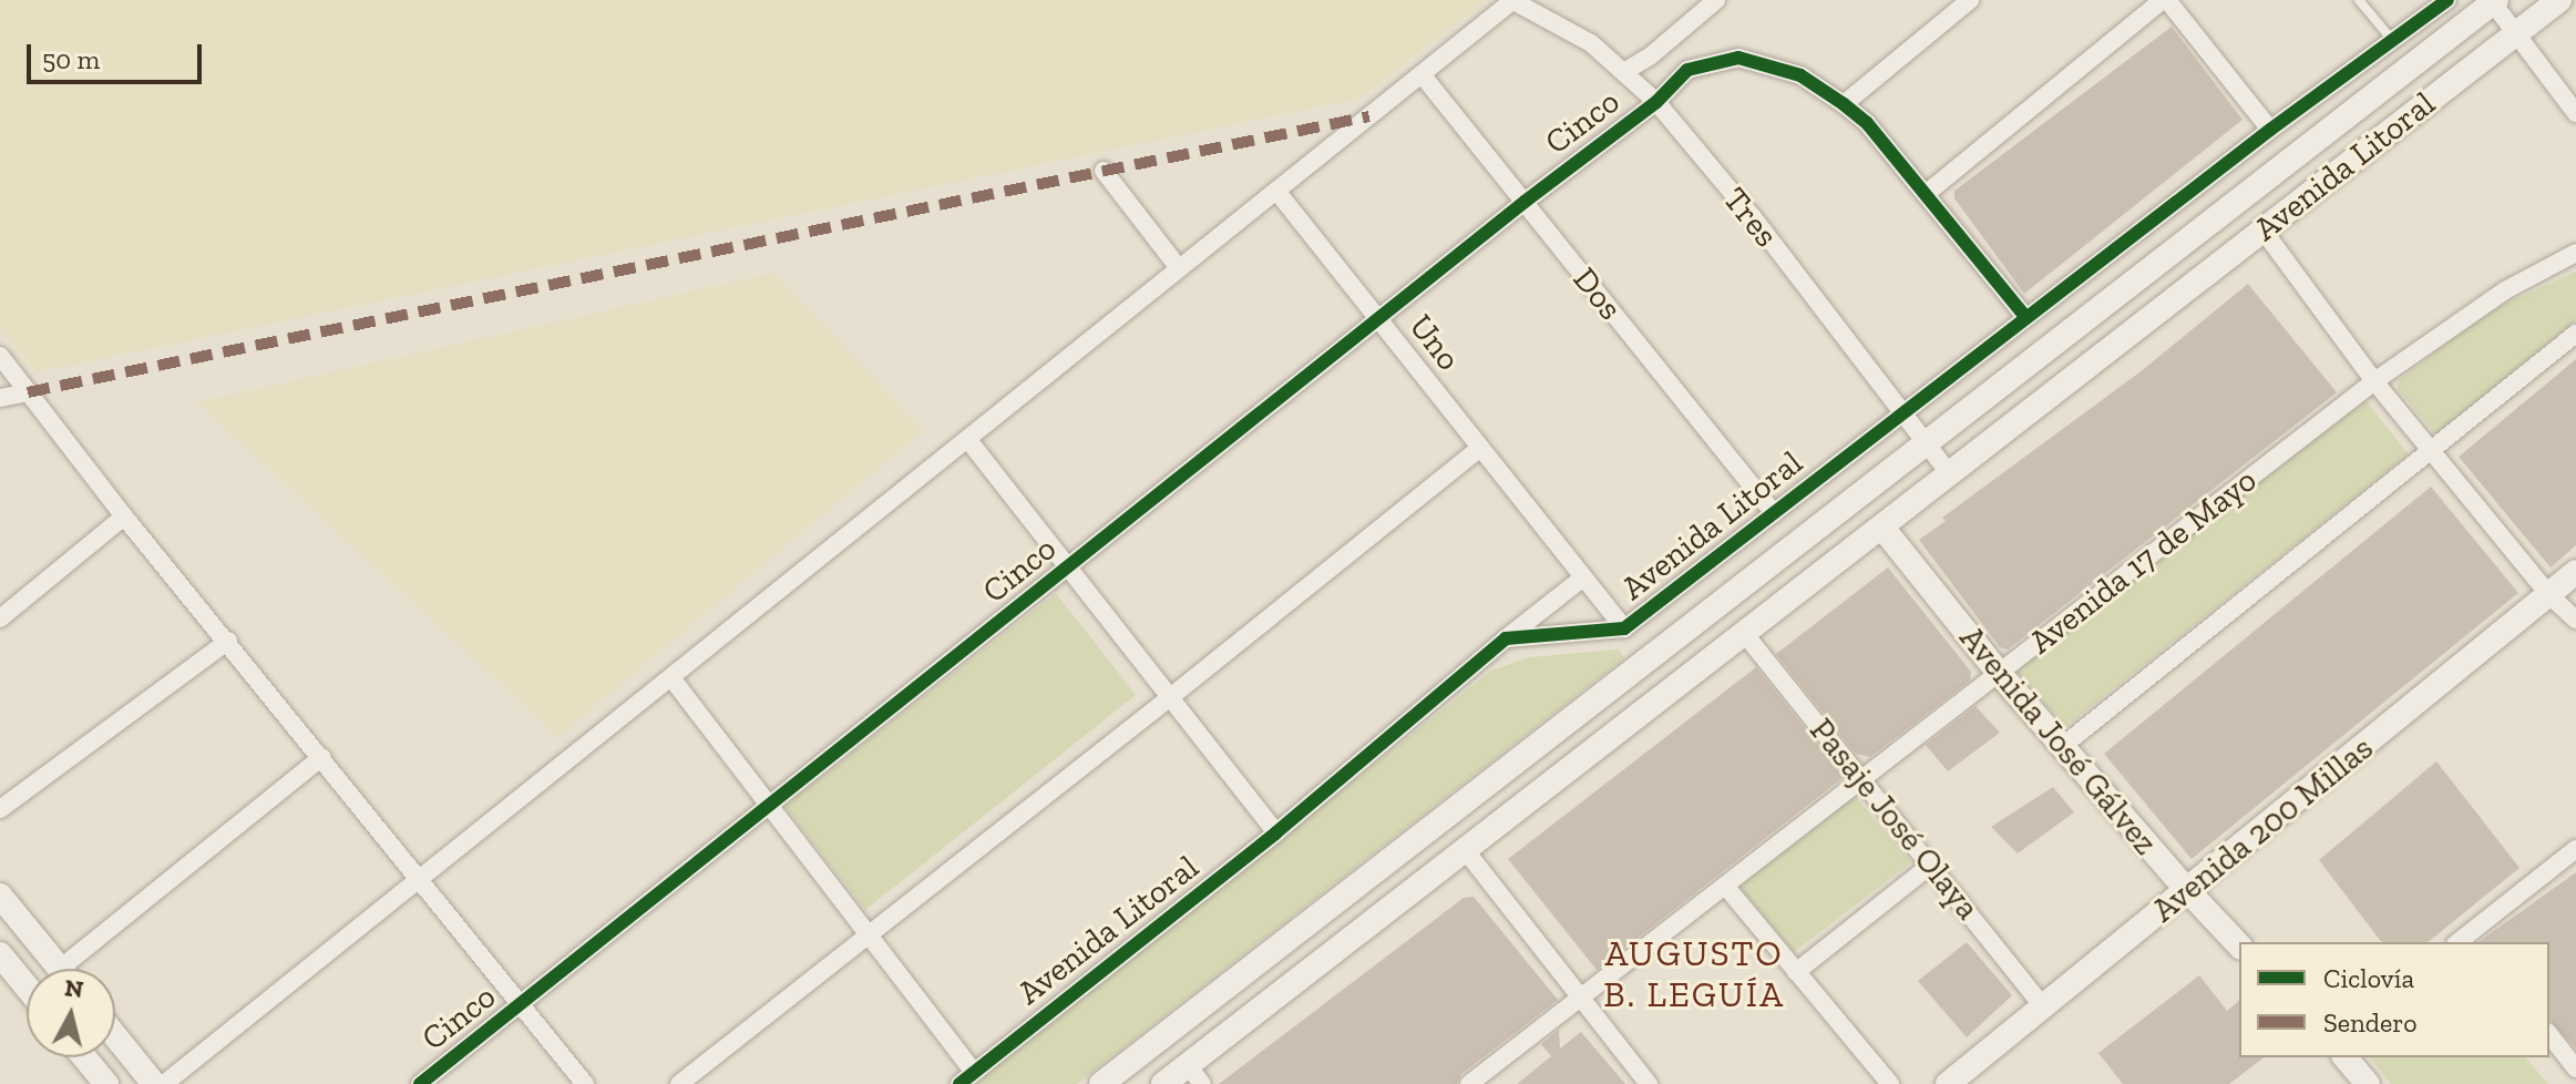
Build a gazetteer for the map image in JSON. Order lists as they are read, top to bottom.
{
  "streets": {
    "main road": ["Avenida Litoral", "Avenida José Gálvez", "Avenida 200 Millas"],
    "street": [
      "Cinco",
      "Tres",
      "Dos",
      "Uno",
      "Avenida 17 de Mayo",
      "Pasaje José Olaya"
    ]
  },
  "crossings": [
    ["Cinco", "Avenida Litoral"],
    ["Cinco", "Tres"],
    ["Cinco", "Dos"],
    ["Cinco", "Uno"],
    ["Avenida Litoral", "Tres"],
    ["Avenida Litoral", "Dos"],
    ["Avenida Litoral", "Uno"],
    ["Avenida Litoral", "Avenida José Gálvez"],
    ["Avenida Litoral", "Pasaje José Olaya"],
    ["Avenida 17 de Mayo", "Avenida José Gálvez"],
    ["Avenida 17 de Mayo", "Pasaje José Olaya"],
    ["Avenida José Gálvez", "Avenida 200 Millas"],
    ["Pasaje José Olaya", "Avenida 200 Millas"]
  ],
  "districts": ["AUGUSTO B. LEGUÍA"],
  "legend": ["Ciclovía", "Sendero"],
  "scale_bar": "50 m",
  "north": "top"
}
